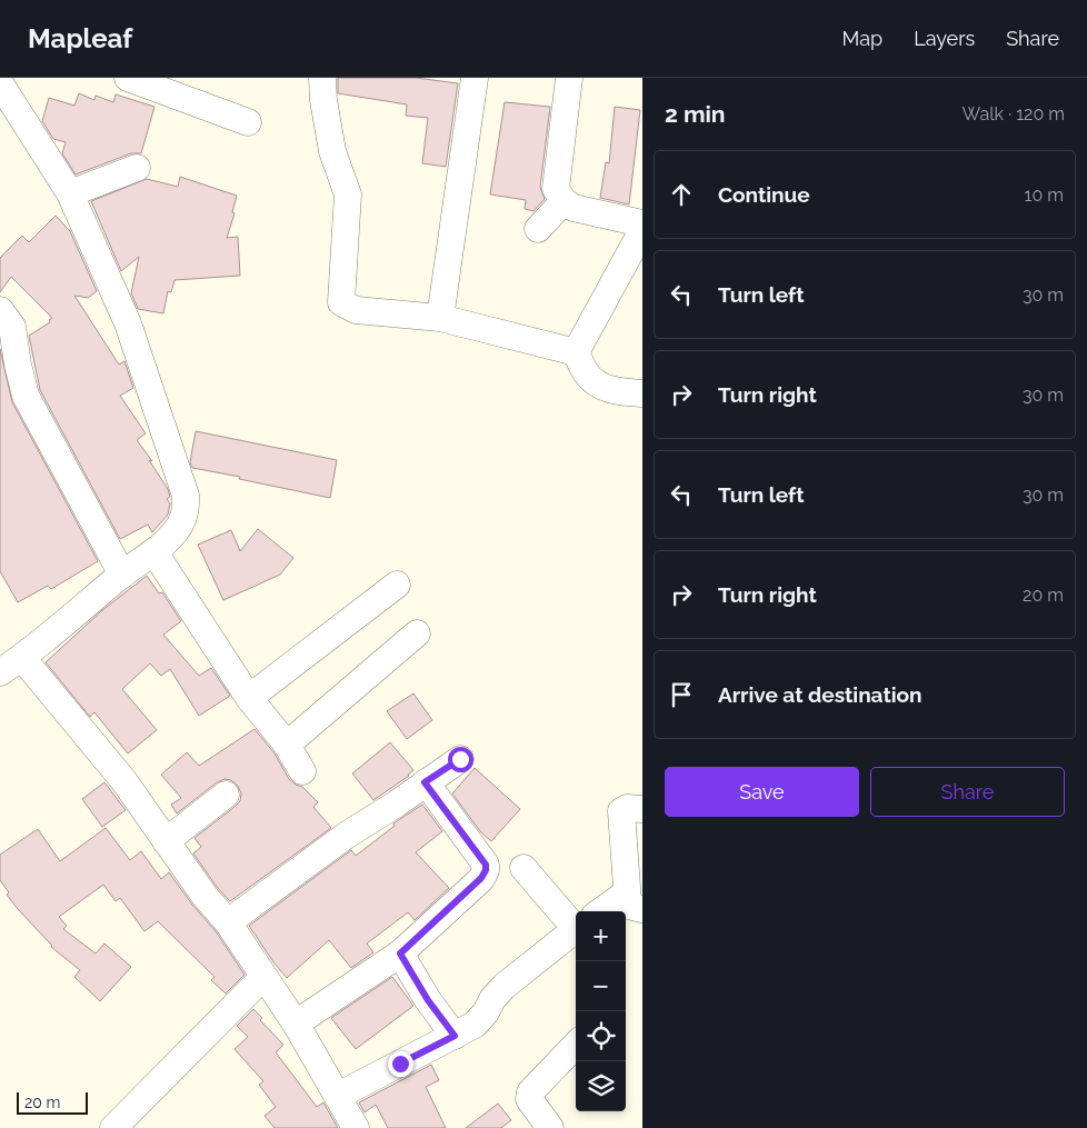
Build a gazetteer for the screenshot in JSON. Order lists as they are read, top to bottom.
{
  "scale_bar": "20 m",
  "page": {
    "header": "Mapleaf",
    "nav": ["Map", "Layers", "Share"],
    "heading": ["2 min", "Walk · 120 m"],
    "list": [
      ["Continue", "10 m"],
      ["Turn left", "30 m"],
      ["Turn right", "30 m"],
      ["Turn left", "30 m"],
      ["Turn right", "20 m"],
      "Arrive at destination"
    ],
    "buttons": ["Save", "Share"],
    "map_buttons": ["+", "−"],
    "scale": "20 m"
  }
}
